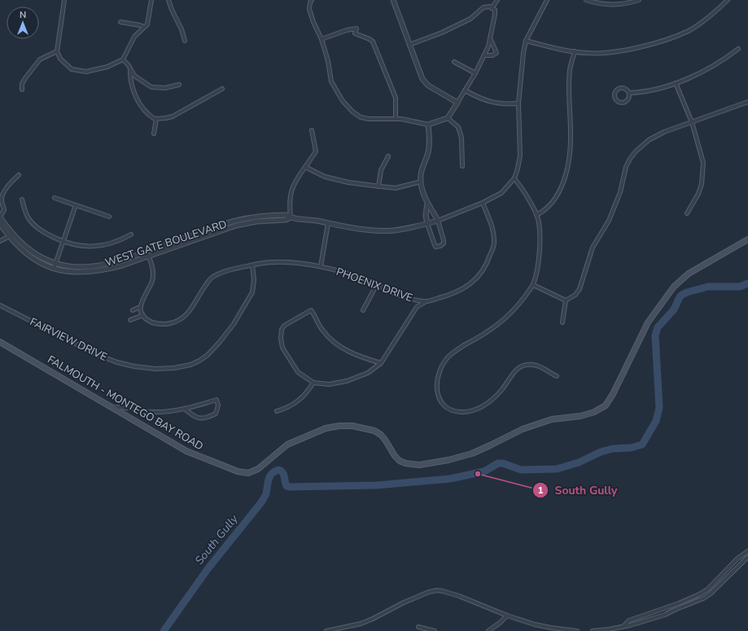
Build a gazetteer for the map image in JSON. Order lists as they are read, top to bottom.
{
  "streets": {
    "main road": ["FALMOUTH - MONTEGO BAY ROAD"],
    "street": ["WEST GATE BOULEVARD", "PHOENIX DRIVE", "FAIRVIEW DRIVE"]
  },
  "crossings": [
    ["WEST GATE BOULEVARD", "PHOENIX DRIVE"],
    ["PHOENIX DRIVE", "FAIRVIEW DRIVE"]
  ],
  "water": ["South Gully"],
  "places": ["South Gully"],
  "north": "top"
}
